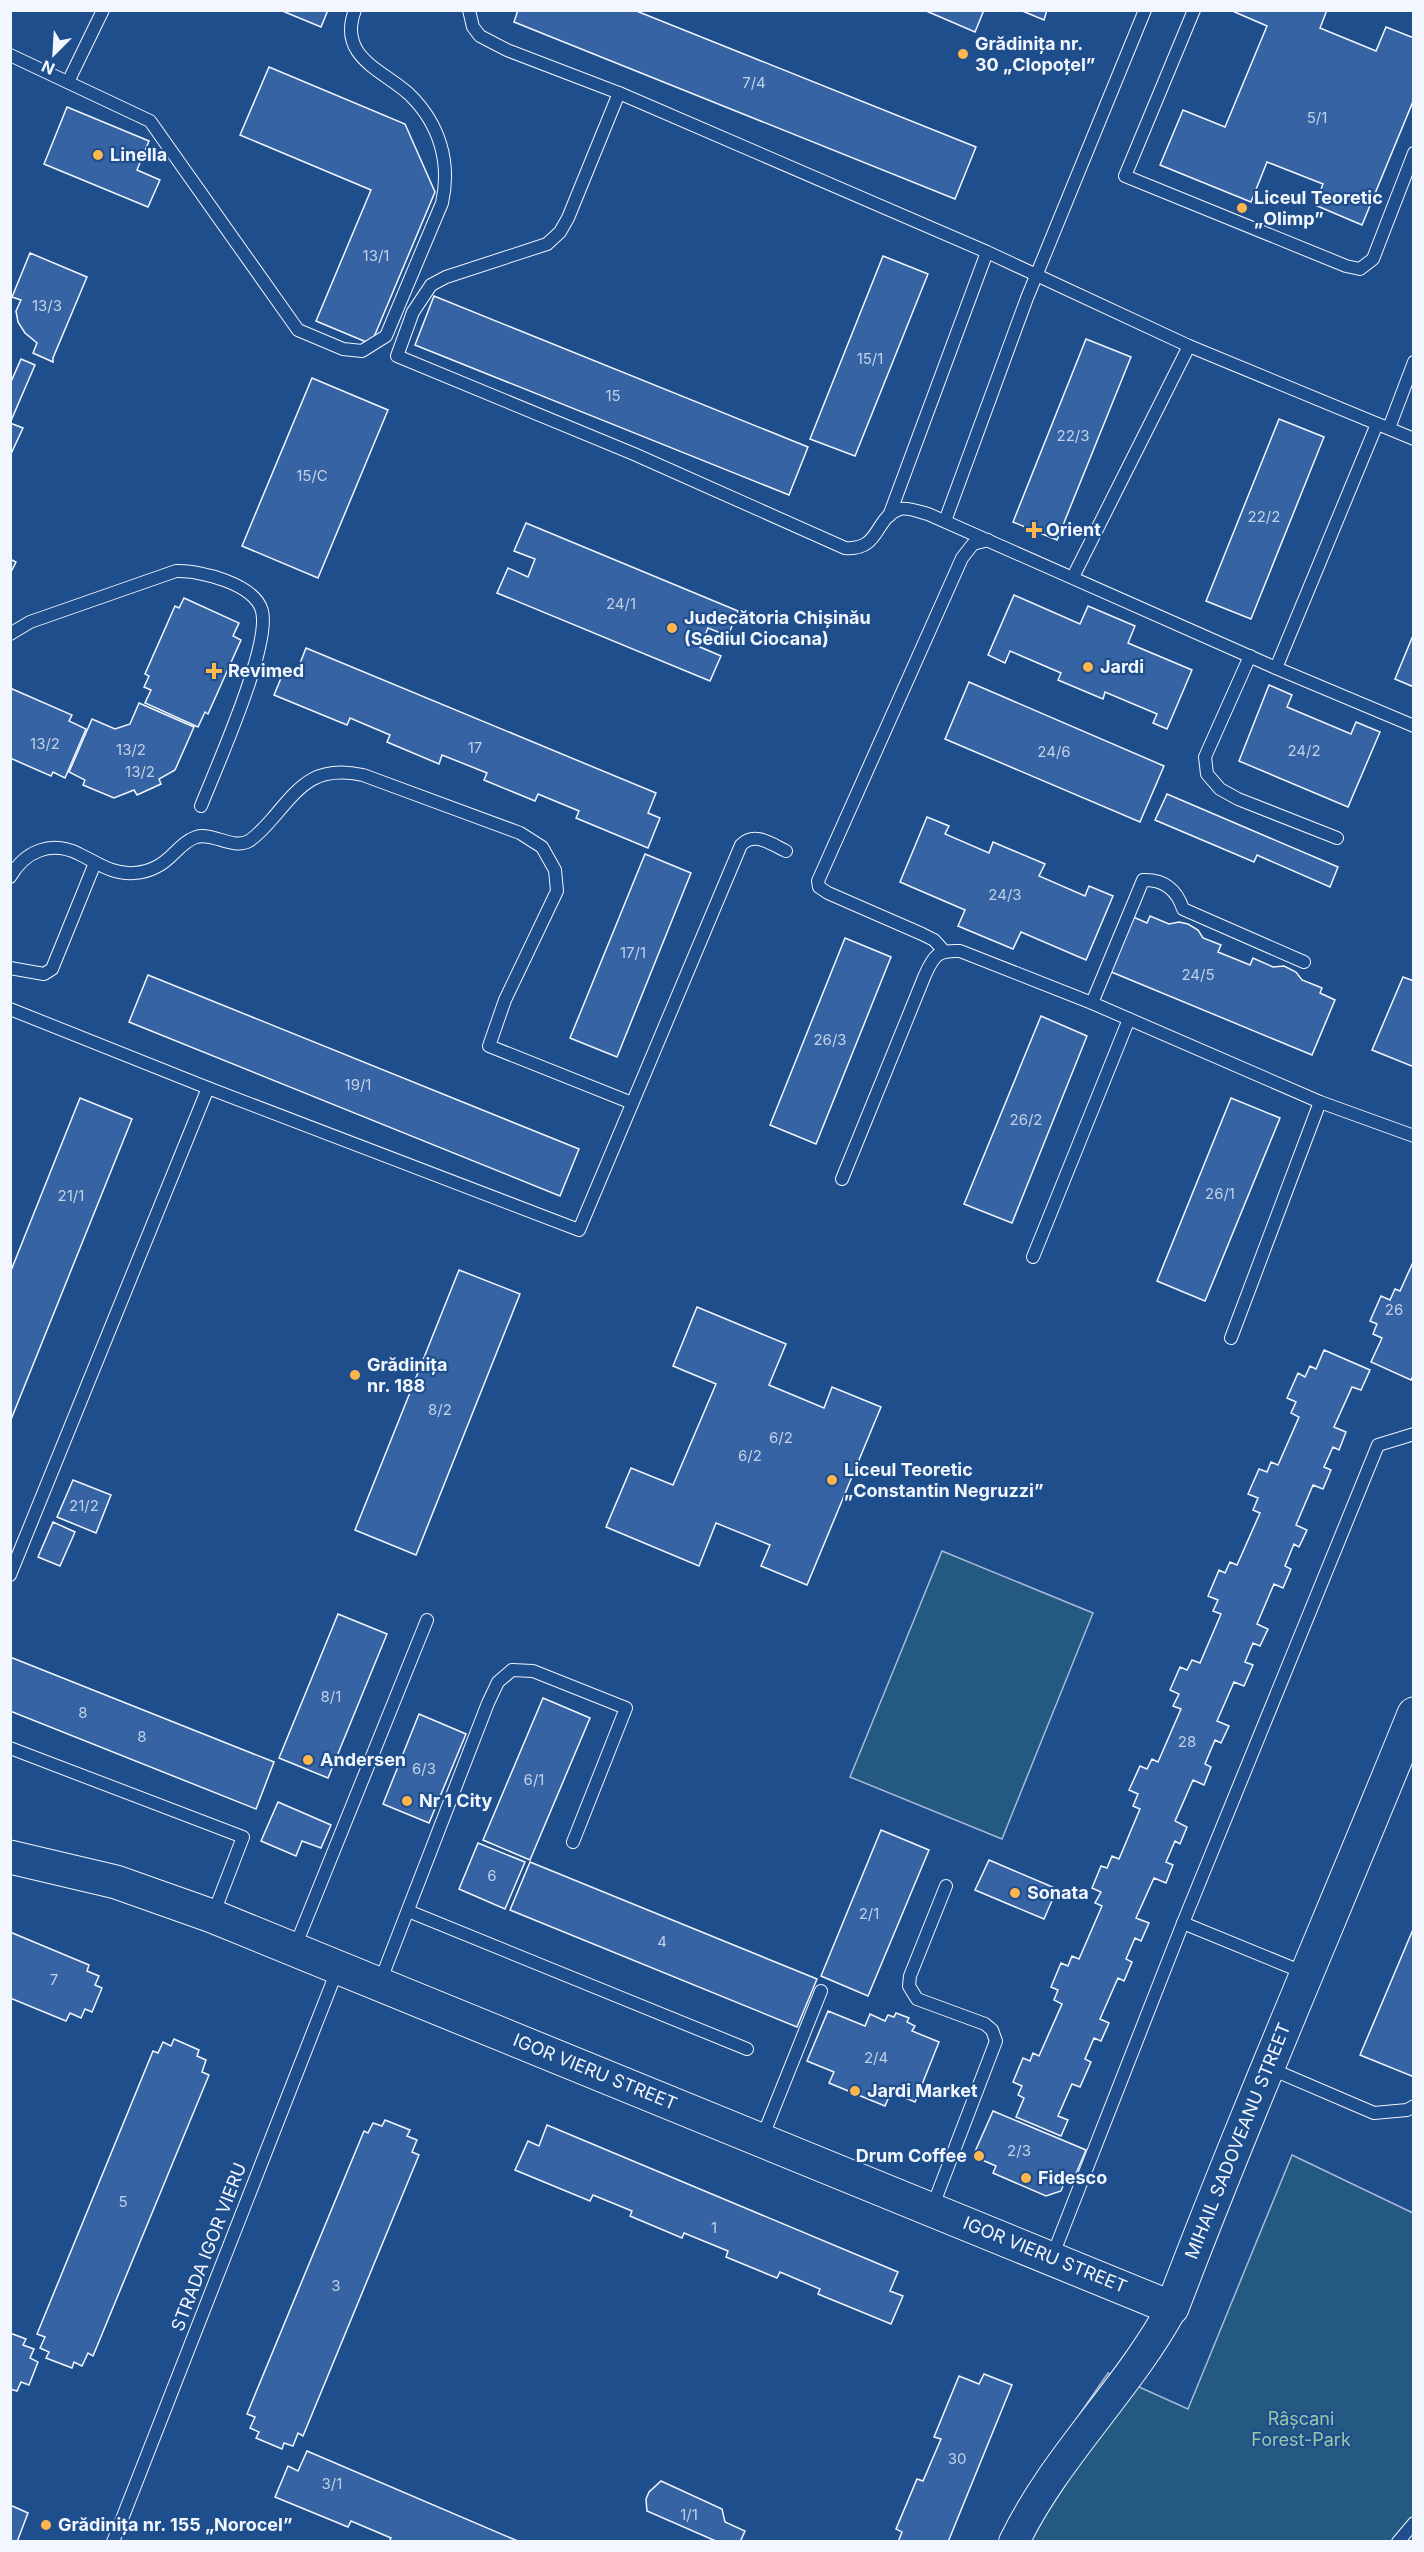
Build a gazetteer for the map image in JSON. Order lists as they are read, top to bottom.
{
  "streets": {
    "main road": ["IGOR VIERU STREET", "MIHAIL SADOVEANU STREET"],
    "lane": ["STRADA IGOR VIERU"]
  },
  "crossings": [
    ["IGOR VIERU STREET", "MIHAIL SADOVEANU STREET"],
    ["IGOR VIERU STREET", "STRADA IGOR VIERU"]
  ],
  "parks": ["Râșcani Forest-Park"],
  "places": {
    "other": [
      "Grădinița nr. 30 „Clopoțel”",
      "Linella",
      "Liceul Teoretic „Olimp”",
      "Judecătoria Chișinău (Sediul Ciocana)",
      "Jardi",
      "Grădinița nr. 188",
      "Liceul Teoretic „Constantin Negruzzi”",
      "Andersen",
      "Nr 1 City",
      "Sonata",
      "Jardi Market",
      "Drum Coffee",
      "Fidesco",
      "Grădinița nr. 155 „Norocel”"
    ],
    "health": ["Orient", "Revimed"]
  },
  "house_numbers": [
    "7/4",
    "5/1",
    "13/1",
    "13/3",
    "15/1",
    "15",
    "22/3",
    "15/C",
    "22/2",
    "24/1",
    "13/2",
    "17",
    "13/2",
    "24/2",
    "24/6",
    "13/2",
    "24/3",
    "17/1",
    "24/5",
    "26/3",
    "19/1",
    "26/2",
    "26/1",
    "21/1",
    "26",
    "8/2",
    "6/2",
    "6/2",
    "21/2",
    "8/1",
    "8",
    "8",
    "28",
    "6/3",
    "6/1",
    "6",
    "2/1",
    "4",
    "7",
    "2/4",
    "2/3",
    "5",
    "1",
    "3",
    "30",
    "3/1",
    "1/1"
  ],
  "north": "bottom left"
}
